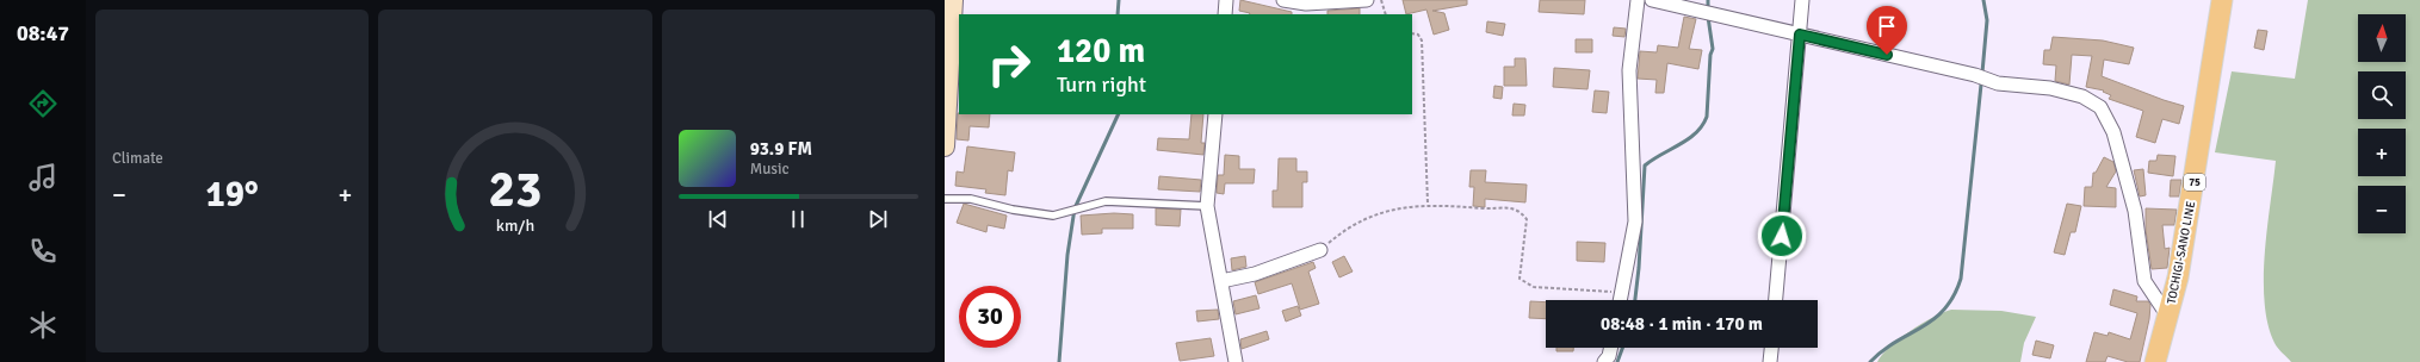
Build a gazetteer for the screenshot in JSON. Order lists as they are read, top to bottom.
{
  "streets": {
    "main road": ["75", "TOCHIGI-SANO LINE"]
  },
  "north": "top",
  "page": {
    "tabs": "08:47",
    "tile": "Climate",
    "map_buttons": ["+", "−"],
    "turn": ["120 m", "Turn right"],
    "song": ["93.9 FM", "Music"],
    "heat": ["−", "19°", "+"],
    "limit": "30",
    "trip": "08:48 · 1 min · 170 m",
    "gauge": ["23", "km/h"]
  }
}
